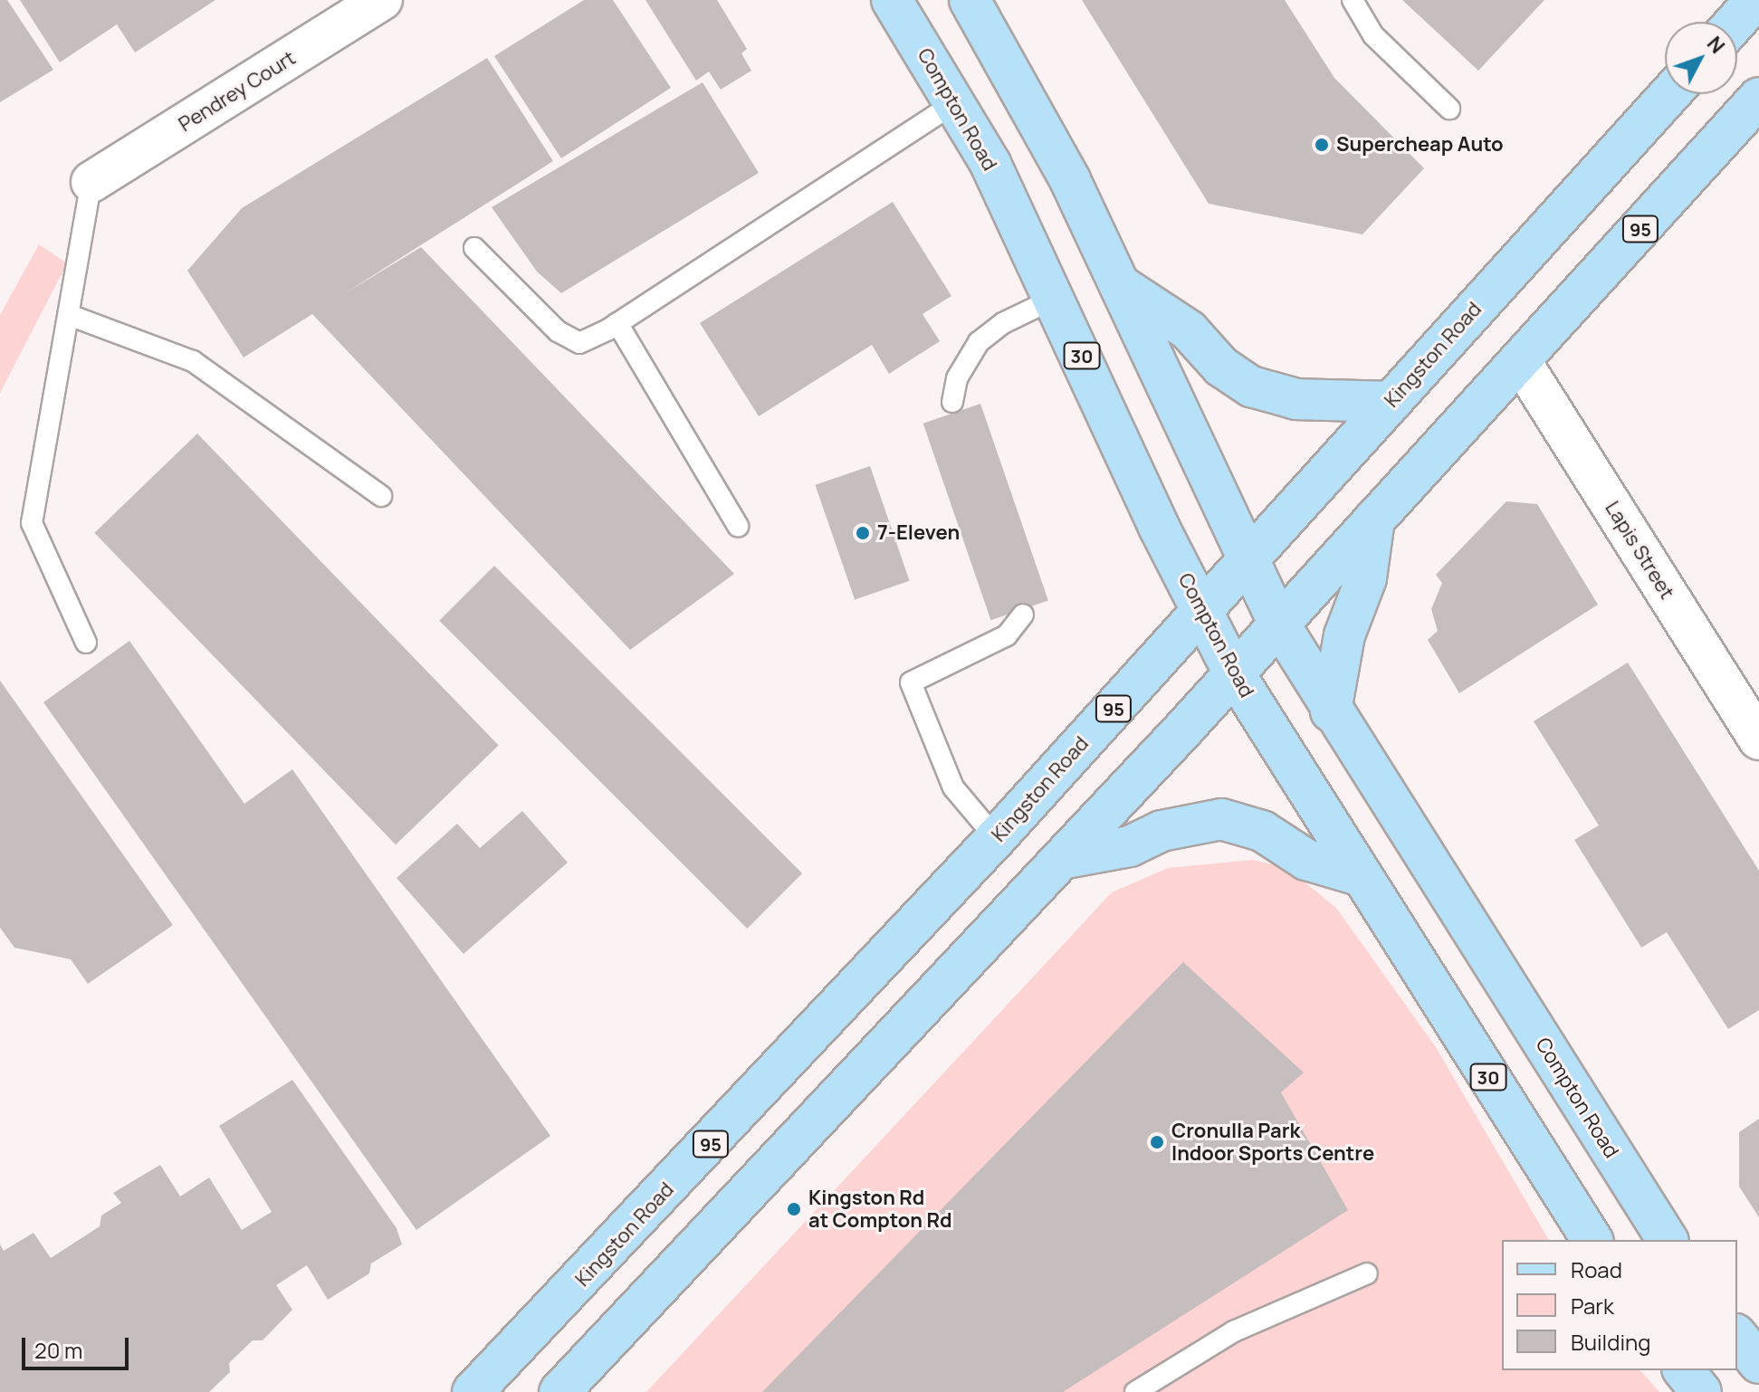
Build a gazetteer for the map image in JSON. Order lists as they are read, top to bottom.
{
  "streets": {
    "main road": [
      "Compton Road",
      "95",
      "Kingston Road",
      "30"
    ],
    "street": ["Pendrey Court", "Lapis Street"]
  },
  "crossings": [
    ["Compton Road", "95"],
    ["Compton Road", "Kingston Road"],
    ["95", "Lapis Street"]
  ],
  "places": [
    "Supercheap Auto",
    "7-Eleven",
    "Cronulla Park Indoor Sports Centre",
    "Kingston Rd at Compton Rd"
  ],
  "legend": ["Road", "Park", "Building"],
  "scale_bar": "20 m",
  "north": "top right"
}
